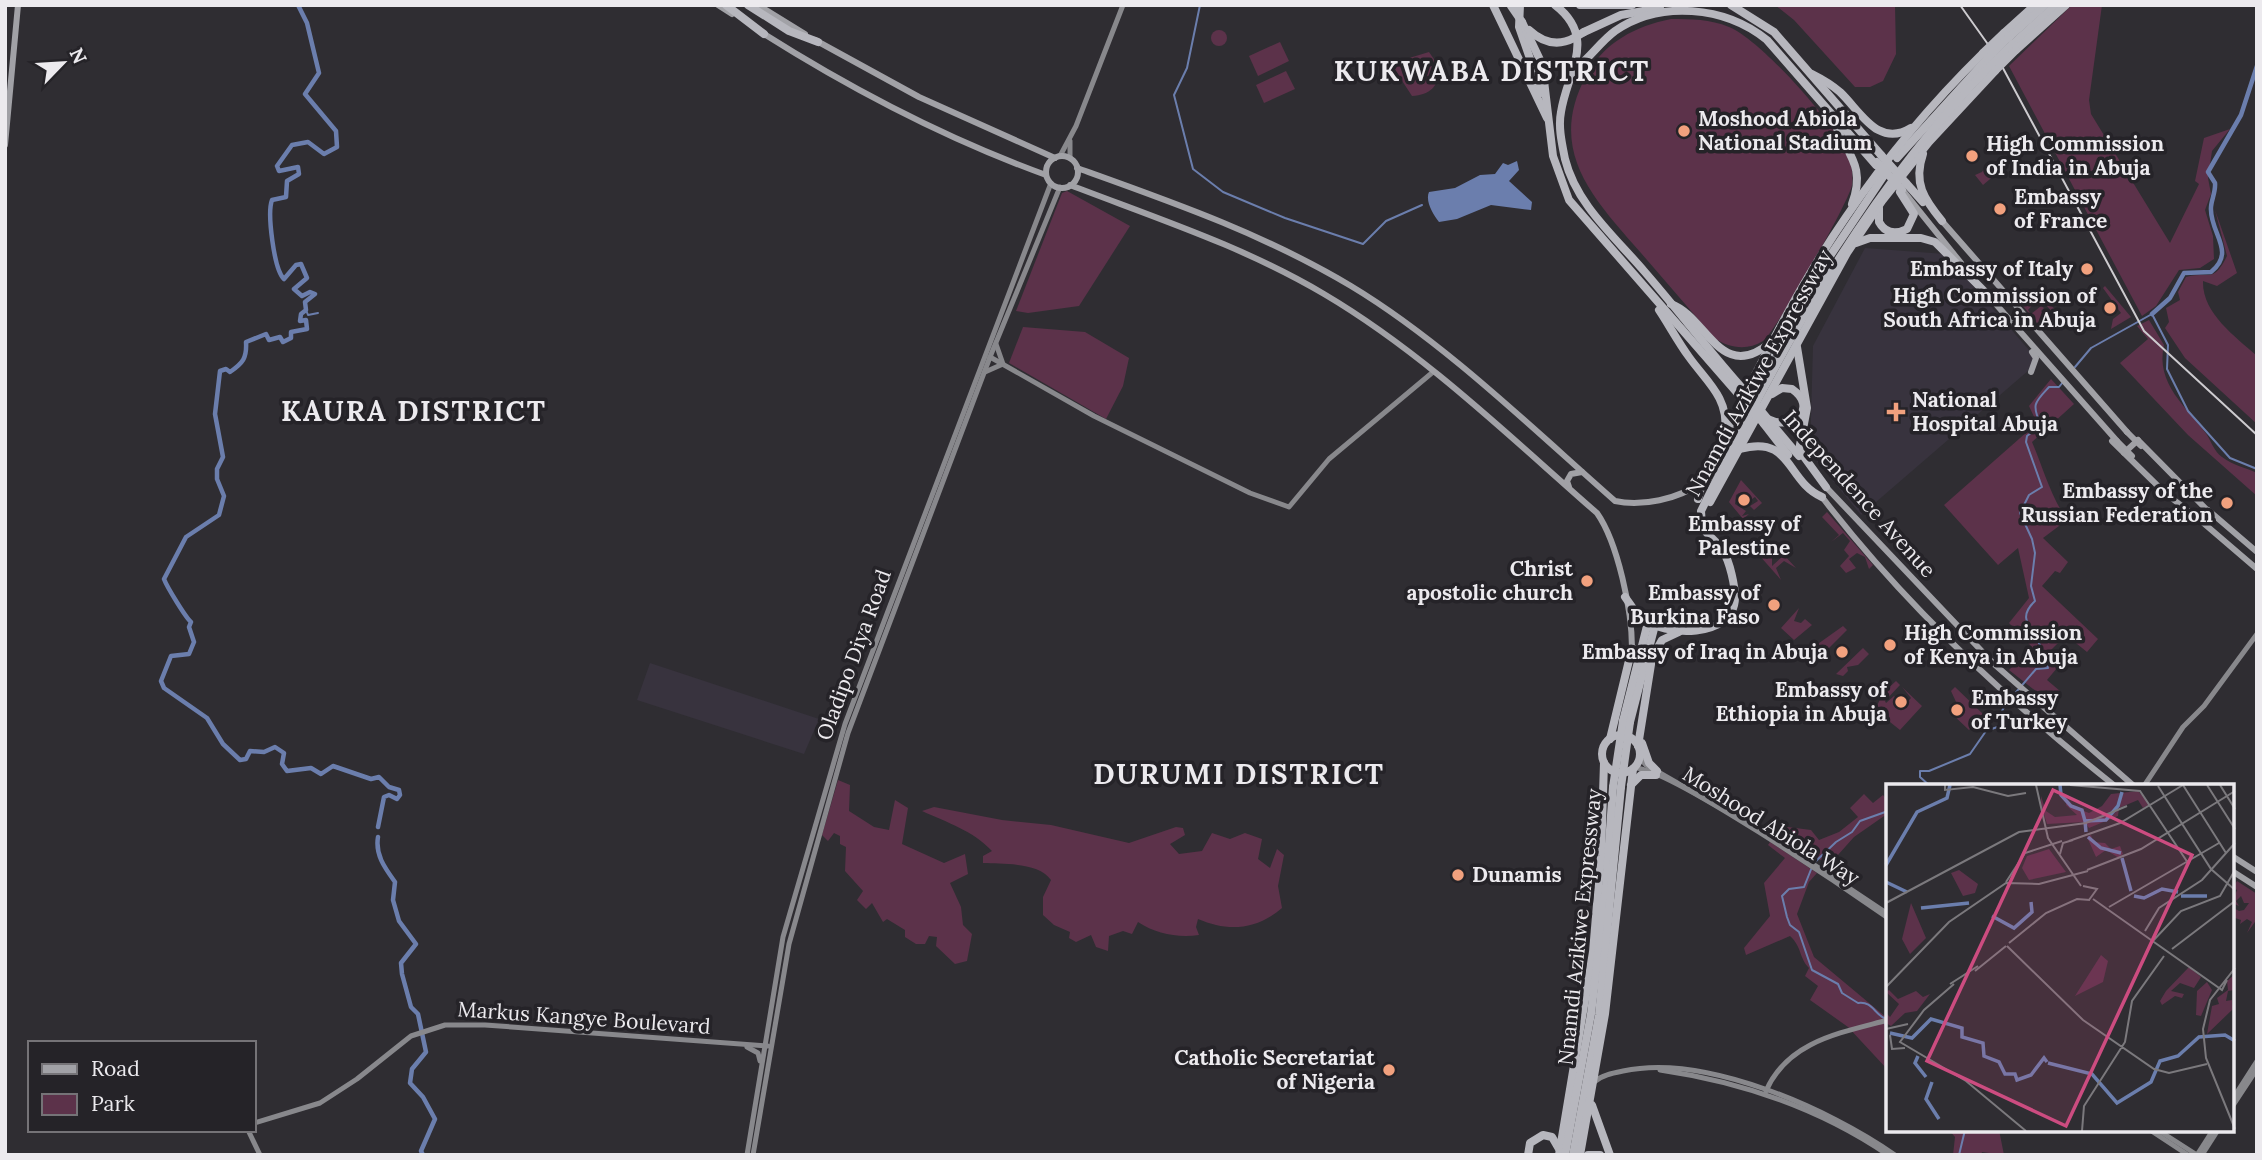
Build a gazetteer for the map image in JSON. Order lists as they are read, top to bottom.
{
  "streets": {
    "highway": ["Nnamdi Azikiwe Expressway", "Independence Avenue"],
    "main road": ["Oladipo Diya Road", "Moshood Abiola Way", "Markus Kangye Boulevard"]
  },
  "crossings": [
    ["Nnamdi Azikiwe Expressway", "Moshood Abiola Way"],
    ["Oladipo Diya Road", "Markus Kangye Boulevard"]
  ],
  "districts": ["KUKWABA DISTRICT", "KAURA DISTRICT", "DURUMI DISTRICT"],
  "places": {
    "other": [
      "Moshood Abiola National Stadium",
      "High Commission of India in Abuja",
      "Embassy of France",
      "Embassy of Italy",
      "High Commission of South Africa in Abuja",
      "Embassy of Palestine",
      "Embassy of the Russian Federation",
      "Christ apostolic church",
      "Embassy of Burkina Faso",
      "High Commission of Kenya in Abuja",
      "Embassy of Iraq in Abuja",
      "Embassy of Ethiopia in Abuja",
      "Embassy of Turkey",
      "Dunamis",
      "Catholic Secretariat of Nigeria"
    ],
    "health": ["National Hospital Abuja"]
  },
  "legend": ["Road", "Park"],
  "north": "top right"
}
